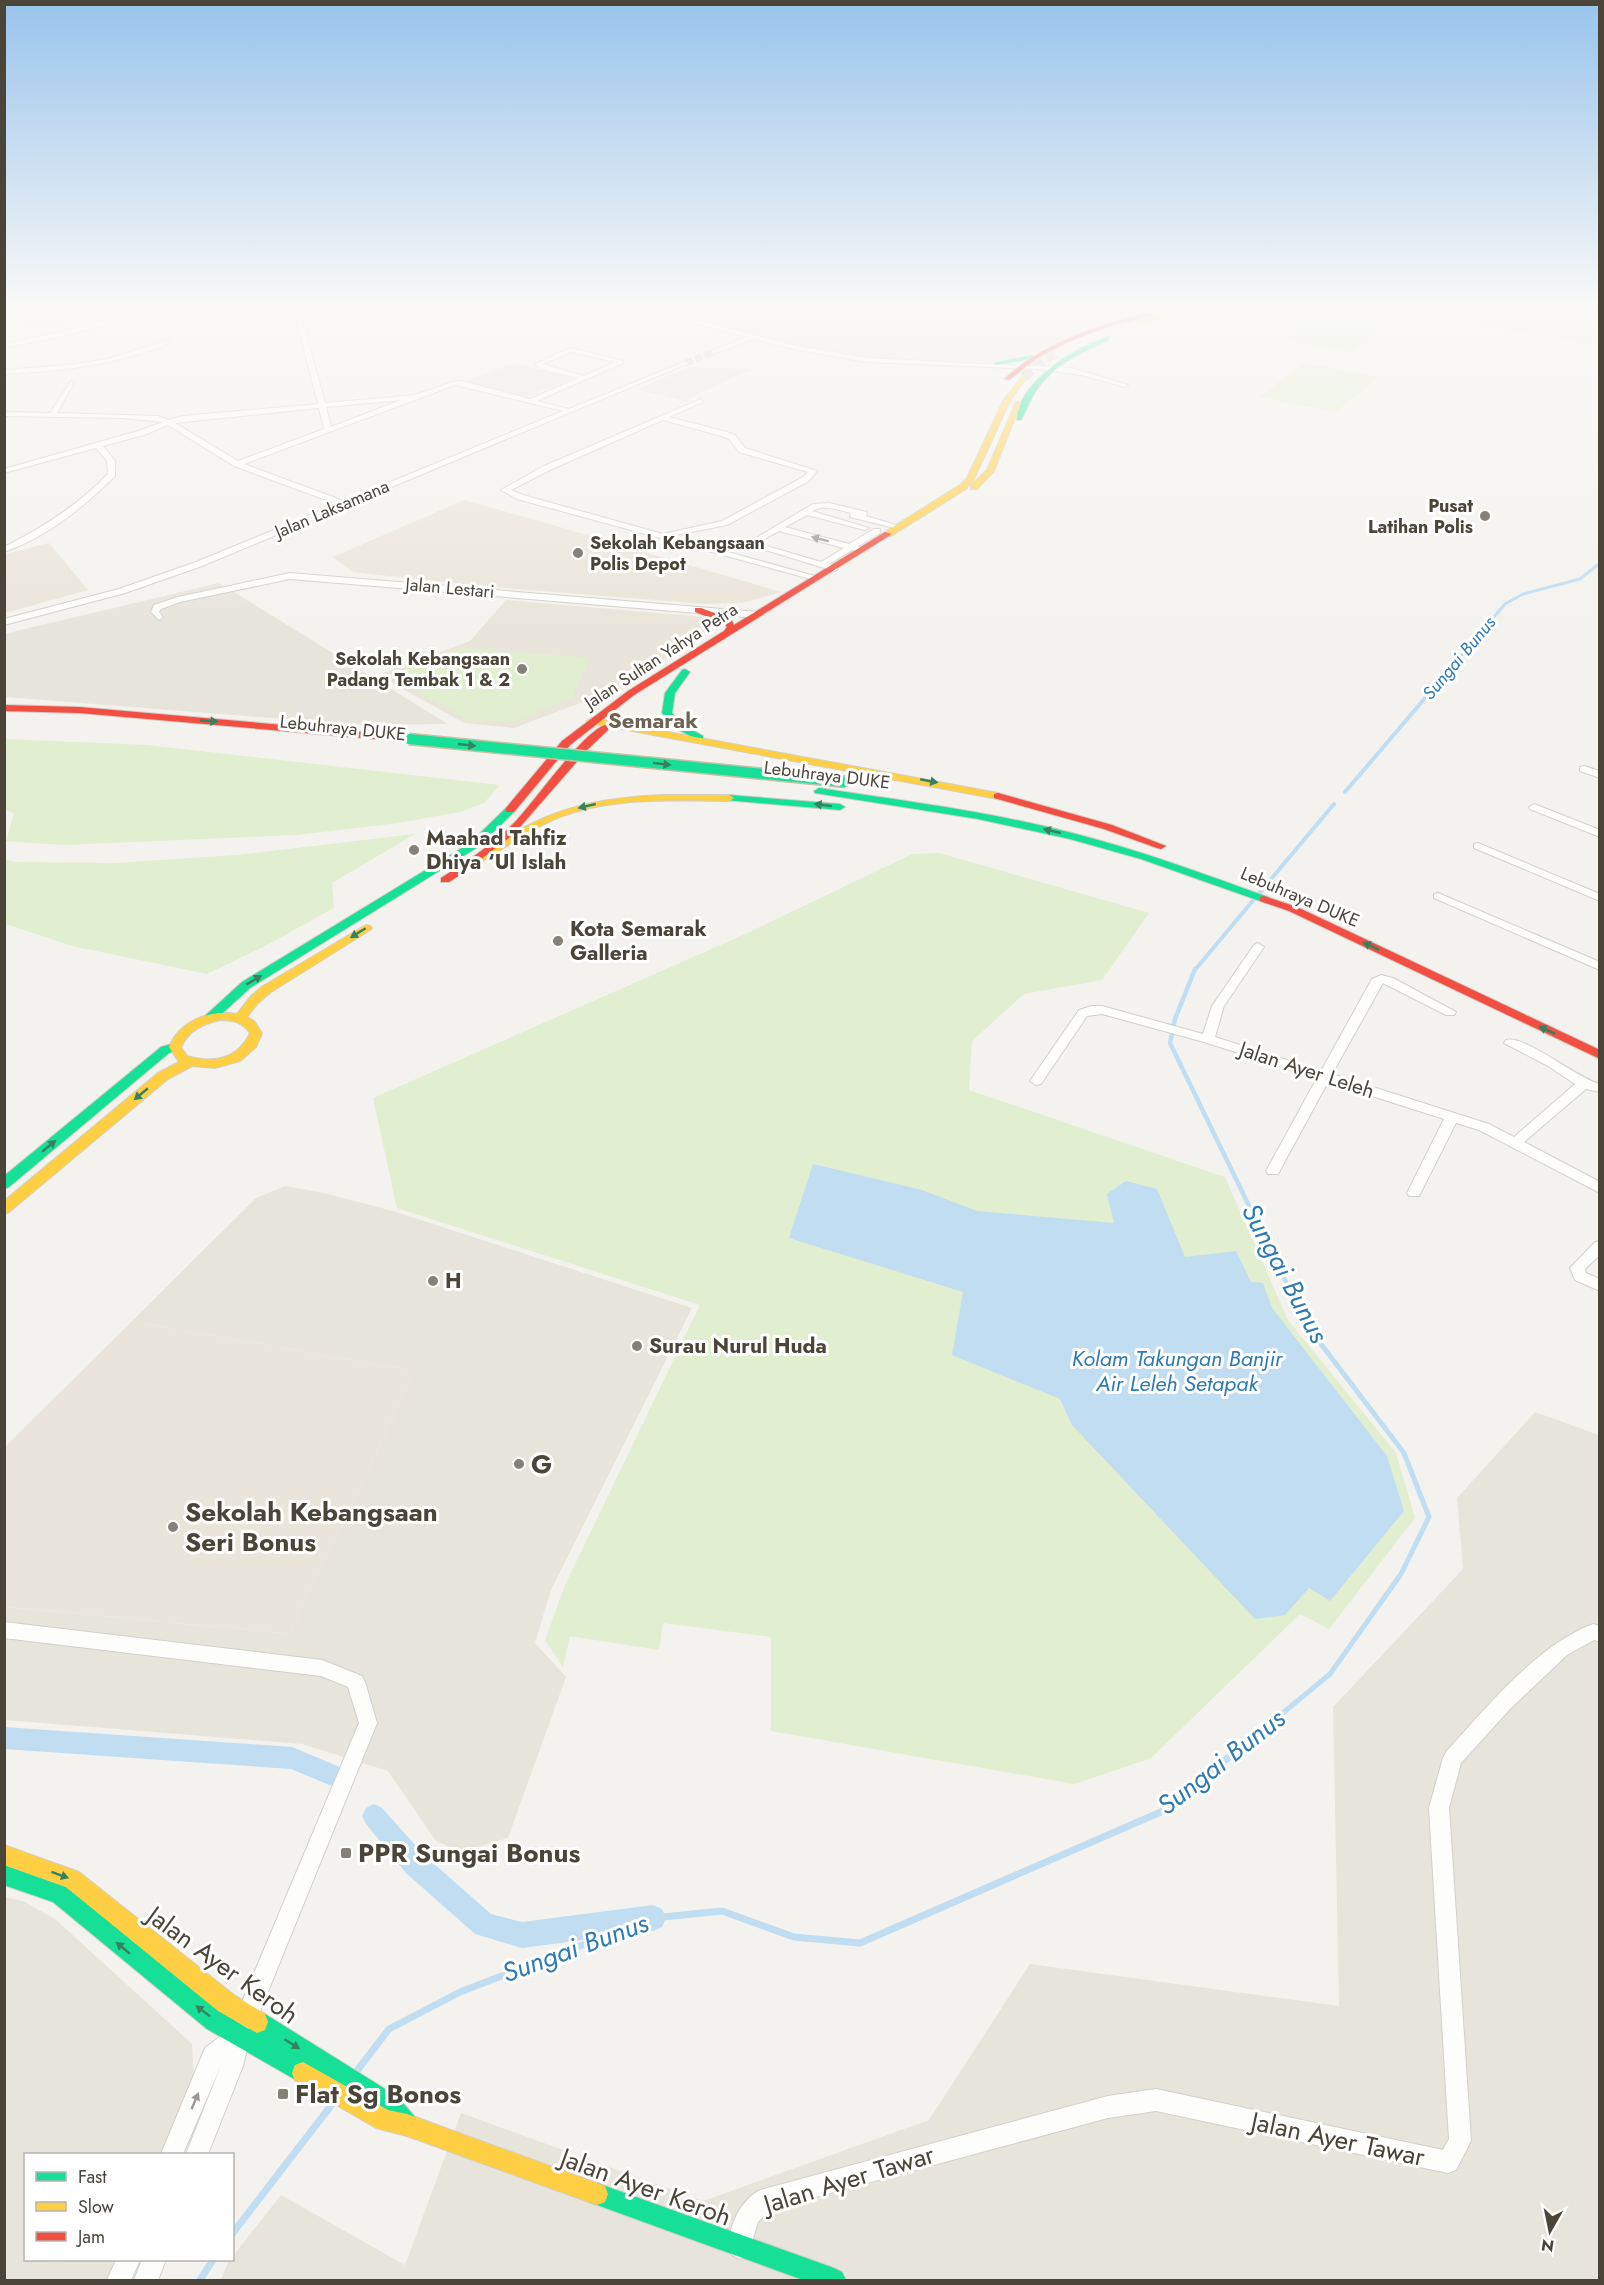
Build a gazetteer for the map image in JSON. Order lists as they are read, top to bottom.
{
  "streets": {
    "main road": ["Jalan Sultan Yahya Petra", "Lebuhraya DUKE", "Jalan Ayer Keroh"],
    "street": [
      "Jalan Laksamana",
      "Jalan Lestari",
      "Jalan Ayer Leleh",
      "Jalan Ayer Tawar"
    ]
  },
  "crossings": [
    ["Jalan Ayer Keroh", "Jalan Ayer Tawar"]
  ],
  "districts": ["Semarak"],
  "water": ["Sungai Bunus", "Kolam Takungan Banjir Air Leleh Setapak"],
  "places": {
    "other": [
      "Pusat Latihan Polis",
      "Sekolah Kebangsaan Polis Depot",
      "Sekolah Kebangsaan Padang Tembak 1 & 2",
      "Maahad Tahfiz Dhiya ‘Ul Islah",
      "Kota Semarak Galleria",
      "H",
      "Surau Nurul Huda",
      "G",
      "Sekolah Kebangsaan Seri Bonus"
    ],
    "transit": ["PPR Sungai Bonus", "Flat Sg Bonos"]
  },
  "legend": ["Fast", "Slow", "Jam"],
  "north": "bottom"
}
